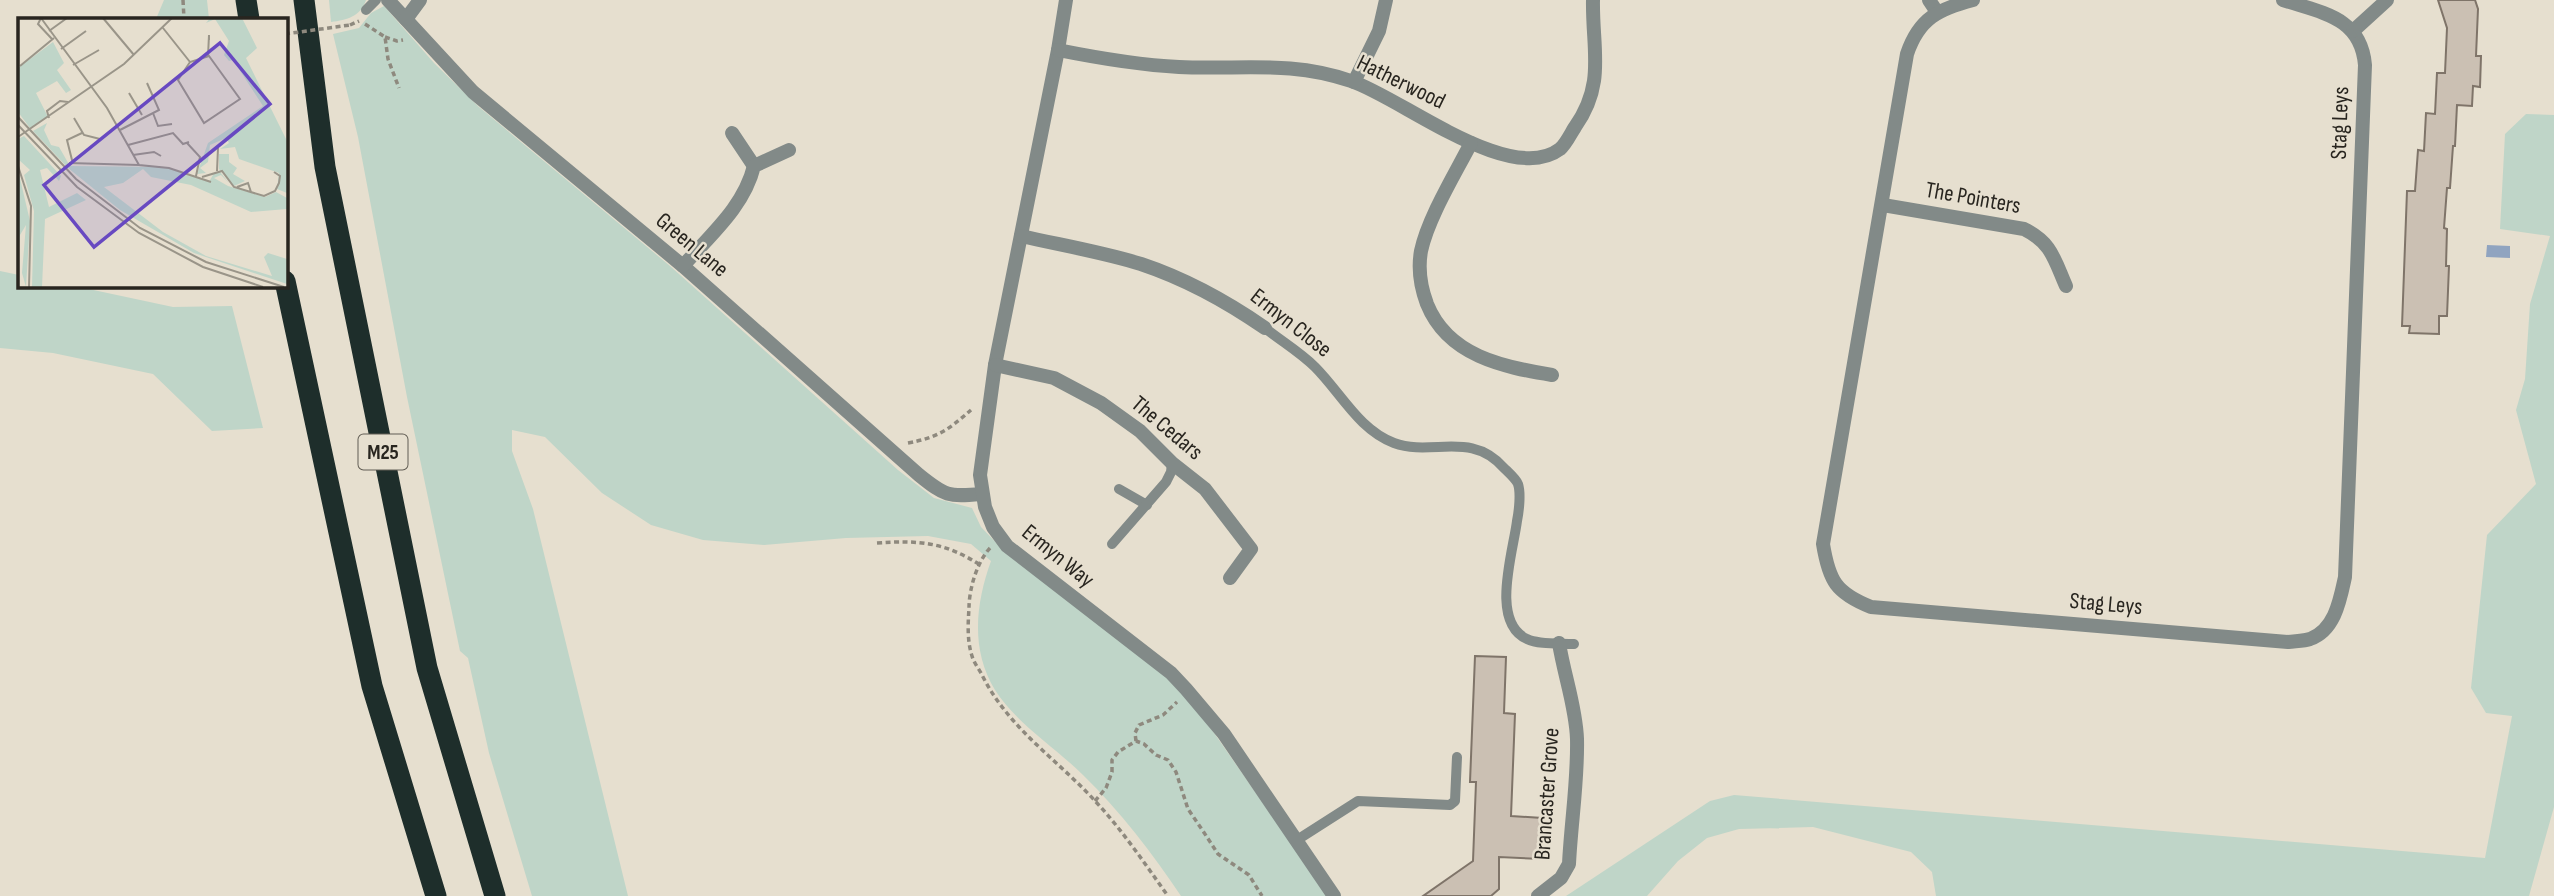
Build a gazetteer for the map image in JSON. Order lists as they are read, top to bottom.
{
  "streets": {
    "highway": ["M25"],
    "street": [
      "Hatherwood",
      "Stag Leys",
      "The Pointers",
      "Green Lane",
      "Ermyn Close",
      "The Cedars",
      "Ermyn Way",
      "Brancaster Grove"
    ]
  },
  "crossings": [
    ["Hatherwood", "Ermyn Way"],
    ["Stag Leys", "The Pointers"],
    ["Green Lane", "Ermyn Way"],
    ["Ermyn Close", "Ermyn Way"],
    ["Ermyn Close", "Brancaster Grove"],
    ["The Cedars", "Ermyn Way"]
  ]
}
